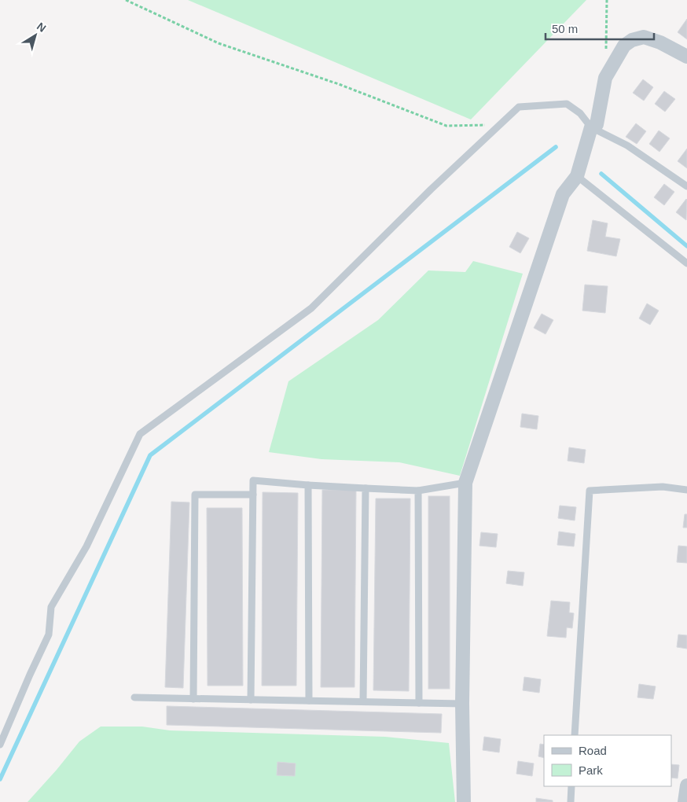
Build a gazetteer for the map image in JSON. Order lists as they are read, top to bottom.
{
  "legend": ["Road", "Park"],
  "scale_bar": "50 m",
  "north": "top right"
}
